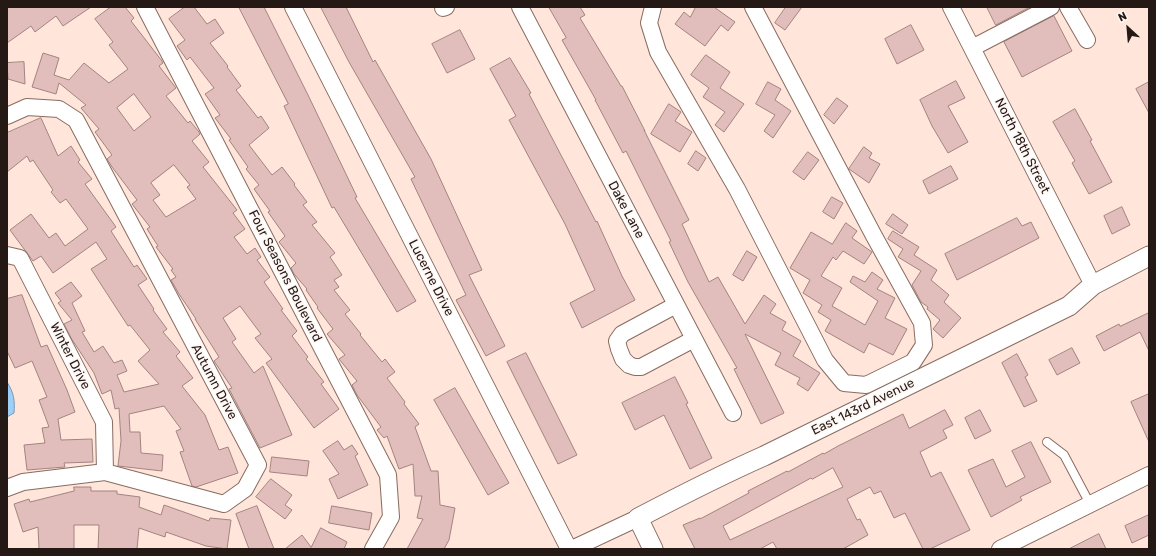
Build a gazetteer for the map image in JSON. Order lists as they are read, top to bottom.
{
  "streets": {
    "street": [
      "North 18th Street",
      "Dake Lane",
      "Four Seasons Boulevard",
      "Lucerne Drive",
      "Winter Drive",
      "Autumn Drive",
      "East 143rd Avenue"
    ]
  },
  "crossings": [
    ["North 18th Street", "East 143rd Avenue"],
    ["Lucerne Drive", "East 143rd Avenue"],
    ["Winter Drive", "Autumn Drive"]
  ],
  "north": "top left"
}
